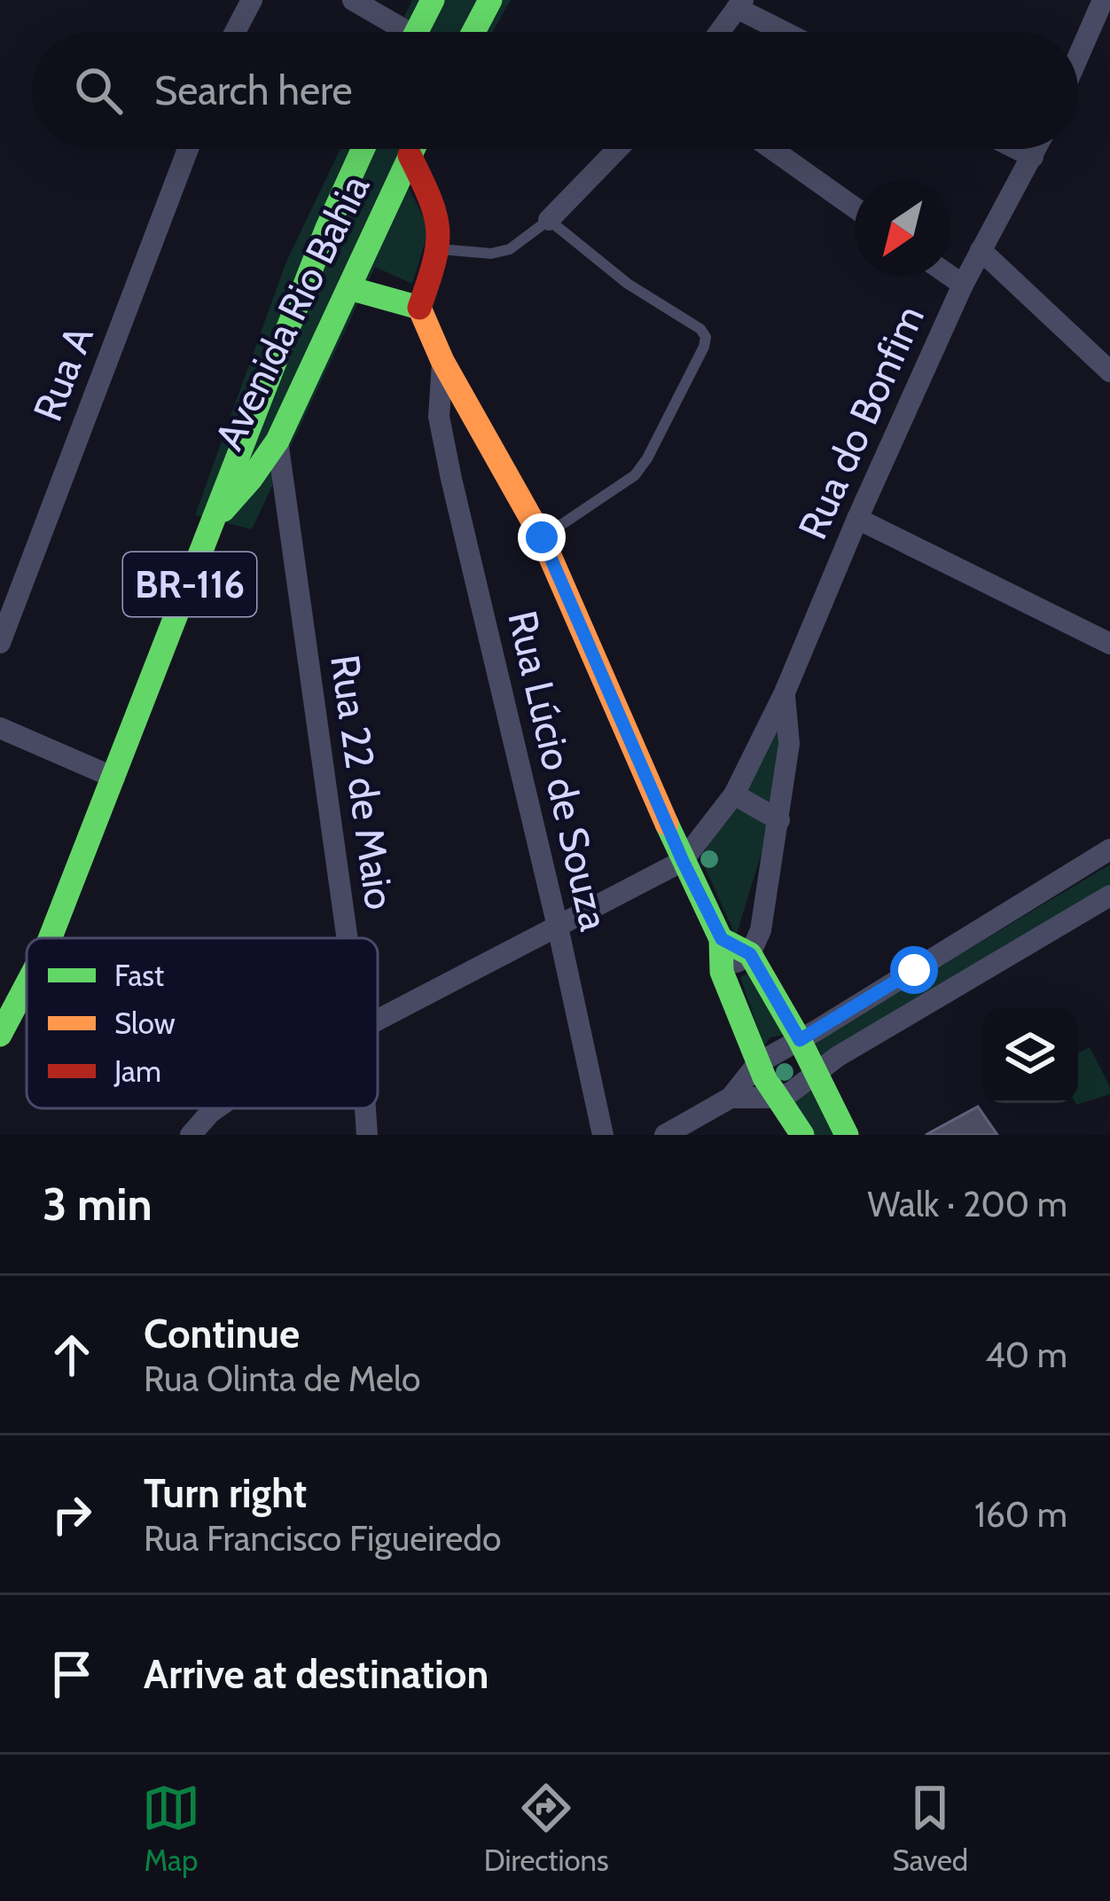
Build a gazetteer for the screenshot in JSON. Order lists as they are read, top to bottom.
{
  "streets": {
    "main road": ["Avenida Rio Bahia", "BR-116"],
    "street": [
      "Rua A",
      "Rua do Bonfim",
      "Rua Lúcio de Souza",
      "Rua 22 de Maio"
    ]
  },
  "crossings": [
    ["Avenida Rio Bahia", "BR-116"],
    ["Avenida Rio Bahia", "Rua 22 de Maio"]
  ],
  "legend": ["Fast", "Slow", "Jam"],
  "north": "bottom left",
  "page": {
    "search": "Search here",
    "heading": ["3 min", "Walk · 200 m"],
    "list": [
      ["Continue", "Rua Olinta de Melo", "40 m"],
      ["Turn right", "Rua Francisco Figueiredo", "160 m"],
      "Arrive at destination"
    ],
    "nav": ["Map", "Directions", "Saved"]
  }
}
